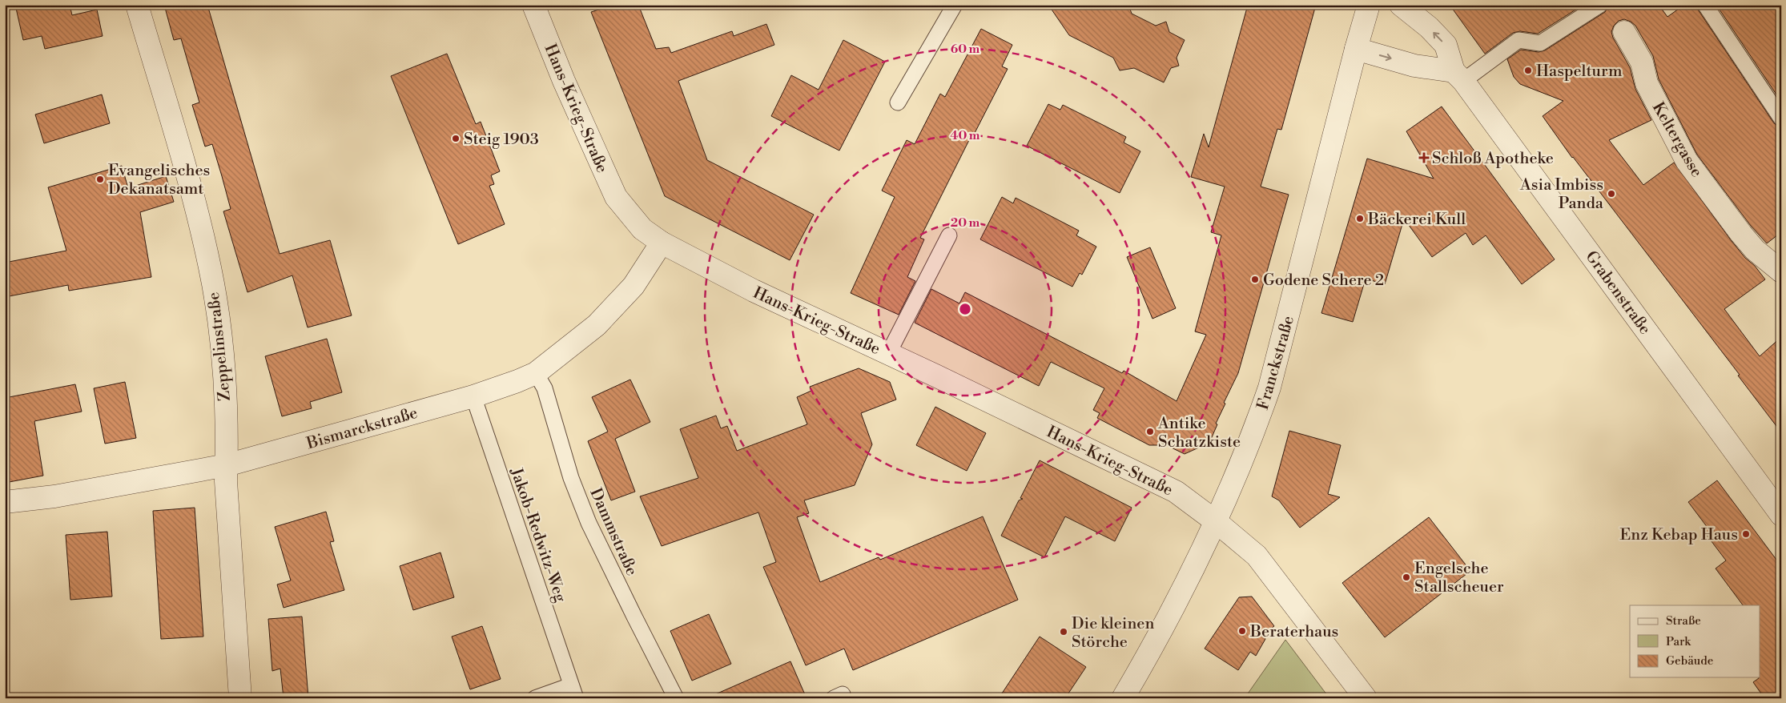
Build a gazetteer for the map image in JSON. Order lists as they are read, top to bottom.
{
  "streets": {
    "street": [
      "Hans-Krieg-Straße",
      "Keltergasse",
      "Grabenstraße",
      "Zeppelinstraße",
      "Franckstraße",
      "Bismarckstraße"
    ],
    "lane": ["Dammstraße", "Jakob-Redwitz-Weg"]
  },
  "crossings": [
    ["Hans-Krieg-Straße", "Franckstraße"],
    ["Hans-Krieg-Straße", "Bismarckstraße"],
    ["Zeppelinstraße", "Bismarckstraße"],
    ["Bismarckstraße", "Dammstraße"],
    ["Bismarckstraße", "Jakob-Redwitz-Weg"]
  ],
  "places": {
    "other": [
      "Haspelturm",
      "Steig 1903",
      "Evangelisches Dekanatsamt",
      "Asia Imbiss Panda",
      "Bäckerei Kull",
      "Godene Schere 2",
      "Antike Schatzkiste",
      "Enz Kebap Haus",
      "Engelsche Stallscheuer",
      "Beraterhaus",
      "Die kleinen Störche"
    ],
    "health": ["Schloß Apotheke"]
  },
  "legend": ["Straße", "Park", "Gebäude"],
  "rings": ["60 m", "40 m", "20 m"]
}
